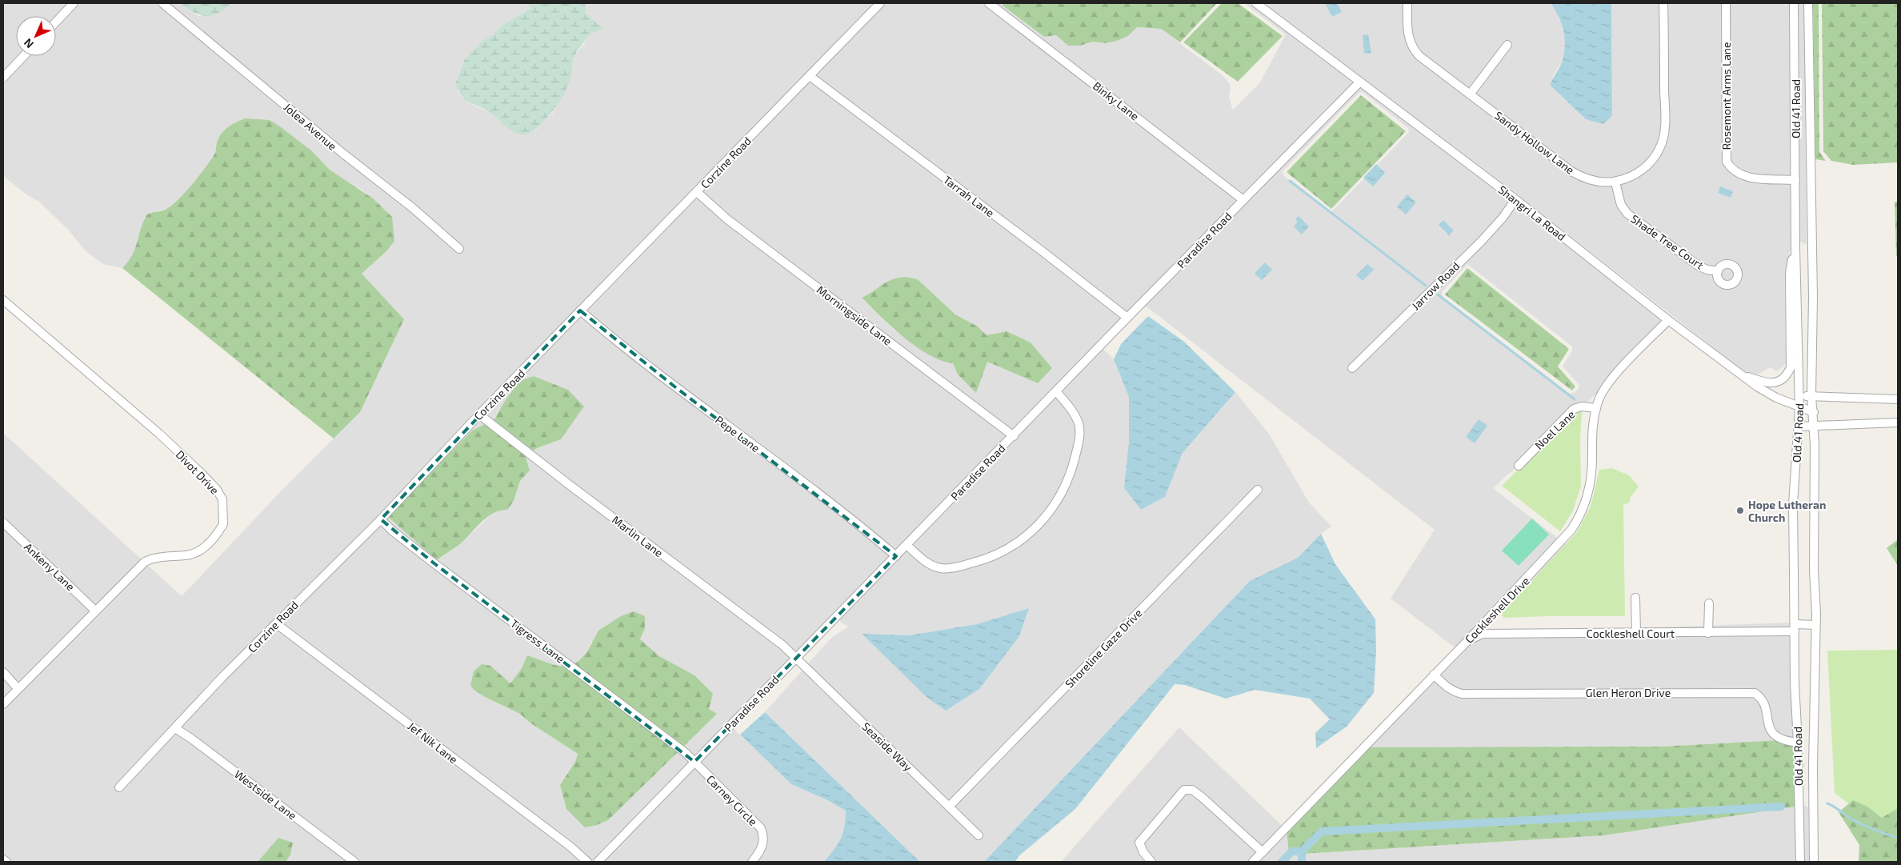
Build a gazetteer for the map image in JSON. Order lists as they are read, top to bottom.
{
  "streets": {
    "street": [
      "Rosemont Arms Lane",
      "Binky Lane",
      "Old 41 Road",
      "Jolea Avenue",
      "Sandy Hollow Lane",
      "Corzine Road",
      "Tarrah Lane",
      "Shangri La Road",
      "Paradise Road",
      "Shade Tree Court",
      "Jarrow Road",
      "Morningside Lane",
      "Noel Lane",
      "Pepe Lane",
      "Divot Drive",
      "Marlin Lane",
      "Ankeny Lane",
      "Cockleshell Drive",
      "Cockleshell Court",
      "Tigress Lane",
      "Shoreline Gaze Drive",
      "Glen Heron Drive",
      "Jef Nik Lane",
      "Seaside Way",
      "Westside Lane",
      "Carney Circle"
    ]
  },
  "crossings": [
    ["Rosemont Arms Lane", "Old 41 Road"],
    ["Binky Lane", "Paradise Road"],
    ["Old 41 Road", "Shangri La Road"],
    ["Old 41 Road", "Cockleshell Court"],
    ["Old 41 Road", "Glen Heron Drive"],
    ["Sandy Hollow Lane", "Shade Tree Court"],
    ["Corzine Road", "Tarrah Lane"],
    ["Corzine Road", "Morningside Lane"],
    ["Corzine Road", "Pepe Lane"],
    ["Corzine Road", "Marlin Lane"],
    ["Corzine Road", "Tigress Lane"],
    ["Corzine Road", "Jef Nik Lane"],
    ["Corzine Road", "Westside Lane"],
    ["Tarrah Lane", "Paradise Road"],
    ["Shangri La Road", "Paradise Road"],
    ["Shangri La Road", "Jarrow Road"],
    ["Shangri La Road", "Cockleshell Drive"],
    ["Paradise Road", "Morningside Lane"],
    ["Paradise Road", "Pepe Lane"],
    ["Paradise Road", "Marlin Lane"],
    ["Paradise Road", "Tigress Lane"],
    ["Paradise Road", "Seaside Way"],
    ["Paradise Road", "Carney Circle"],
    ["Noel Lane", "Cockleshell Drive"],
    ["Divot Drive", "Ankeny Lane"],
    ["Marlin Lane", "Seaside Way"],
    ["Cockleshell Drive", "Cockleshell Court"],
    ["Cockleshell Drive", "Glen Heron Drive"],
    ["Tigress Lane", "Carney Circle"],
    ["Shoreline Gaze Drive", "Seaside Way"]
  ],
  "places": ["Hope Lutheran Church"],
  "north": "bottom left"
}
